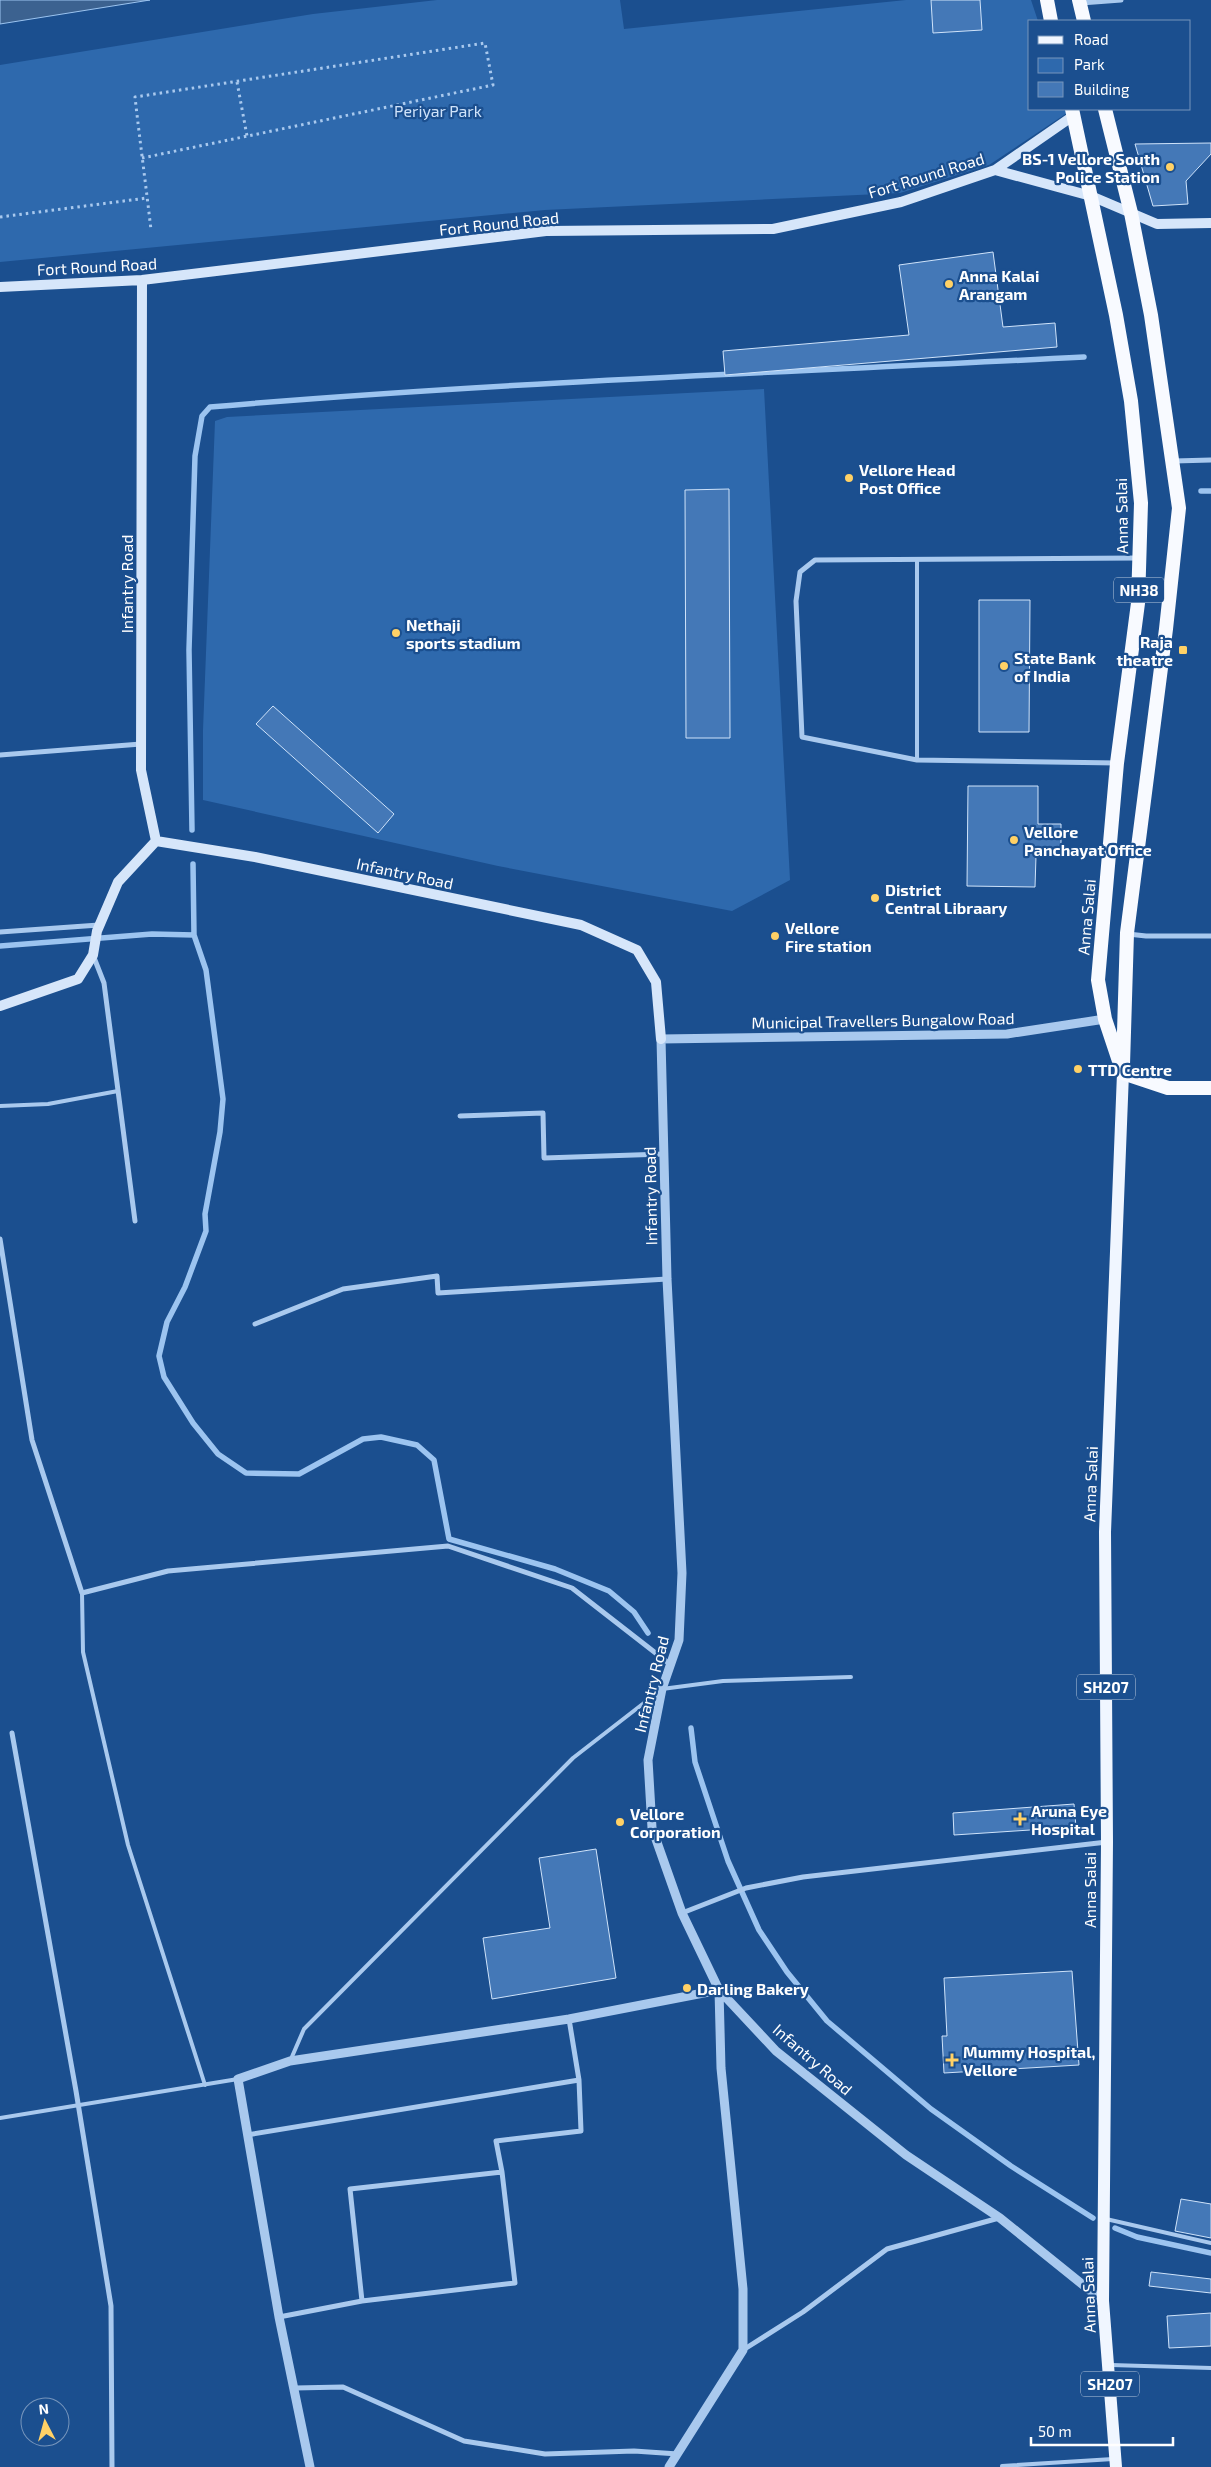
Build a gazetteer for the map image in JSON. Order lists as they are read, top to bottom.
{
  "streets": {
    "highway": ["Anna Salai", "NH38"],
    "main road": ["Fort Round Road", "Infantry Road", "SH207"],
    "street": ["Municipal Travellers Bungalow Road"]
  },
  "crossings": [
    ["Fort Round Road", "Infantry Road"],
    ["Anna Salai", "Infantry Road"],
    ["Anna Salai", "Municipal Travellers Bungalow Road"],
    ["Infantry Road", "Municipal Travellers Bungalow Road"]
  ],
  "parks": ["Periyar Park"],
  "places": {
    "other": [
      "BS-1 Vellore South Police Station",
      "Anna Kalai Arangam",
      "Vellore Head Post Office",
      "Nethaji sports stadium",
      "State Bank of India",
      "Vellore Panchayat Office",
      "District Central Libraary",
      "Vellore Fire station",
      "TTD Centre",
      "Vellore Corporation",
      "Darling Bakery"
    ],
    "transit": ["Raja theatre"],
    "health": ["Aruna Eye Hospital", "Mummy Hospital, Vellore"]
  },
  "legend": ["Road", "Park", "Building"],
  "scale_bar": "50 m",
  "north": "top"
}
